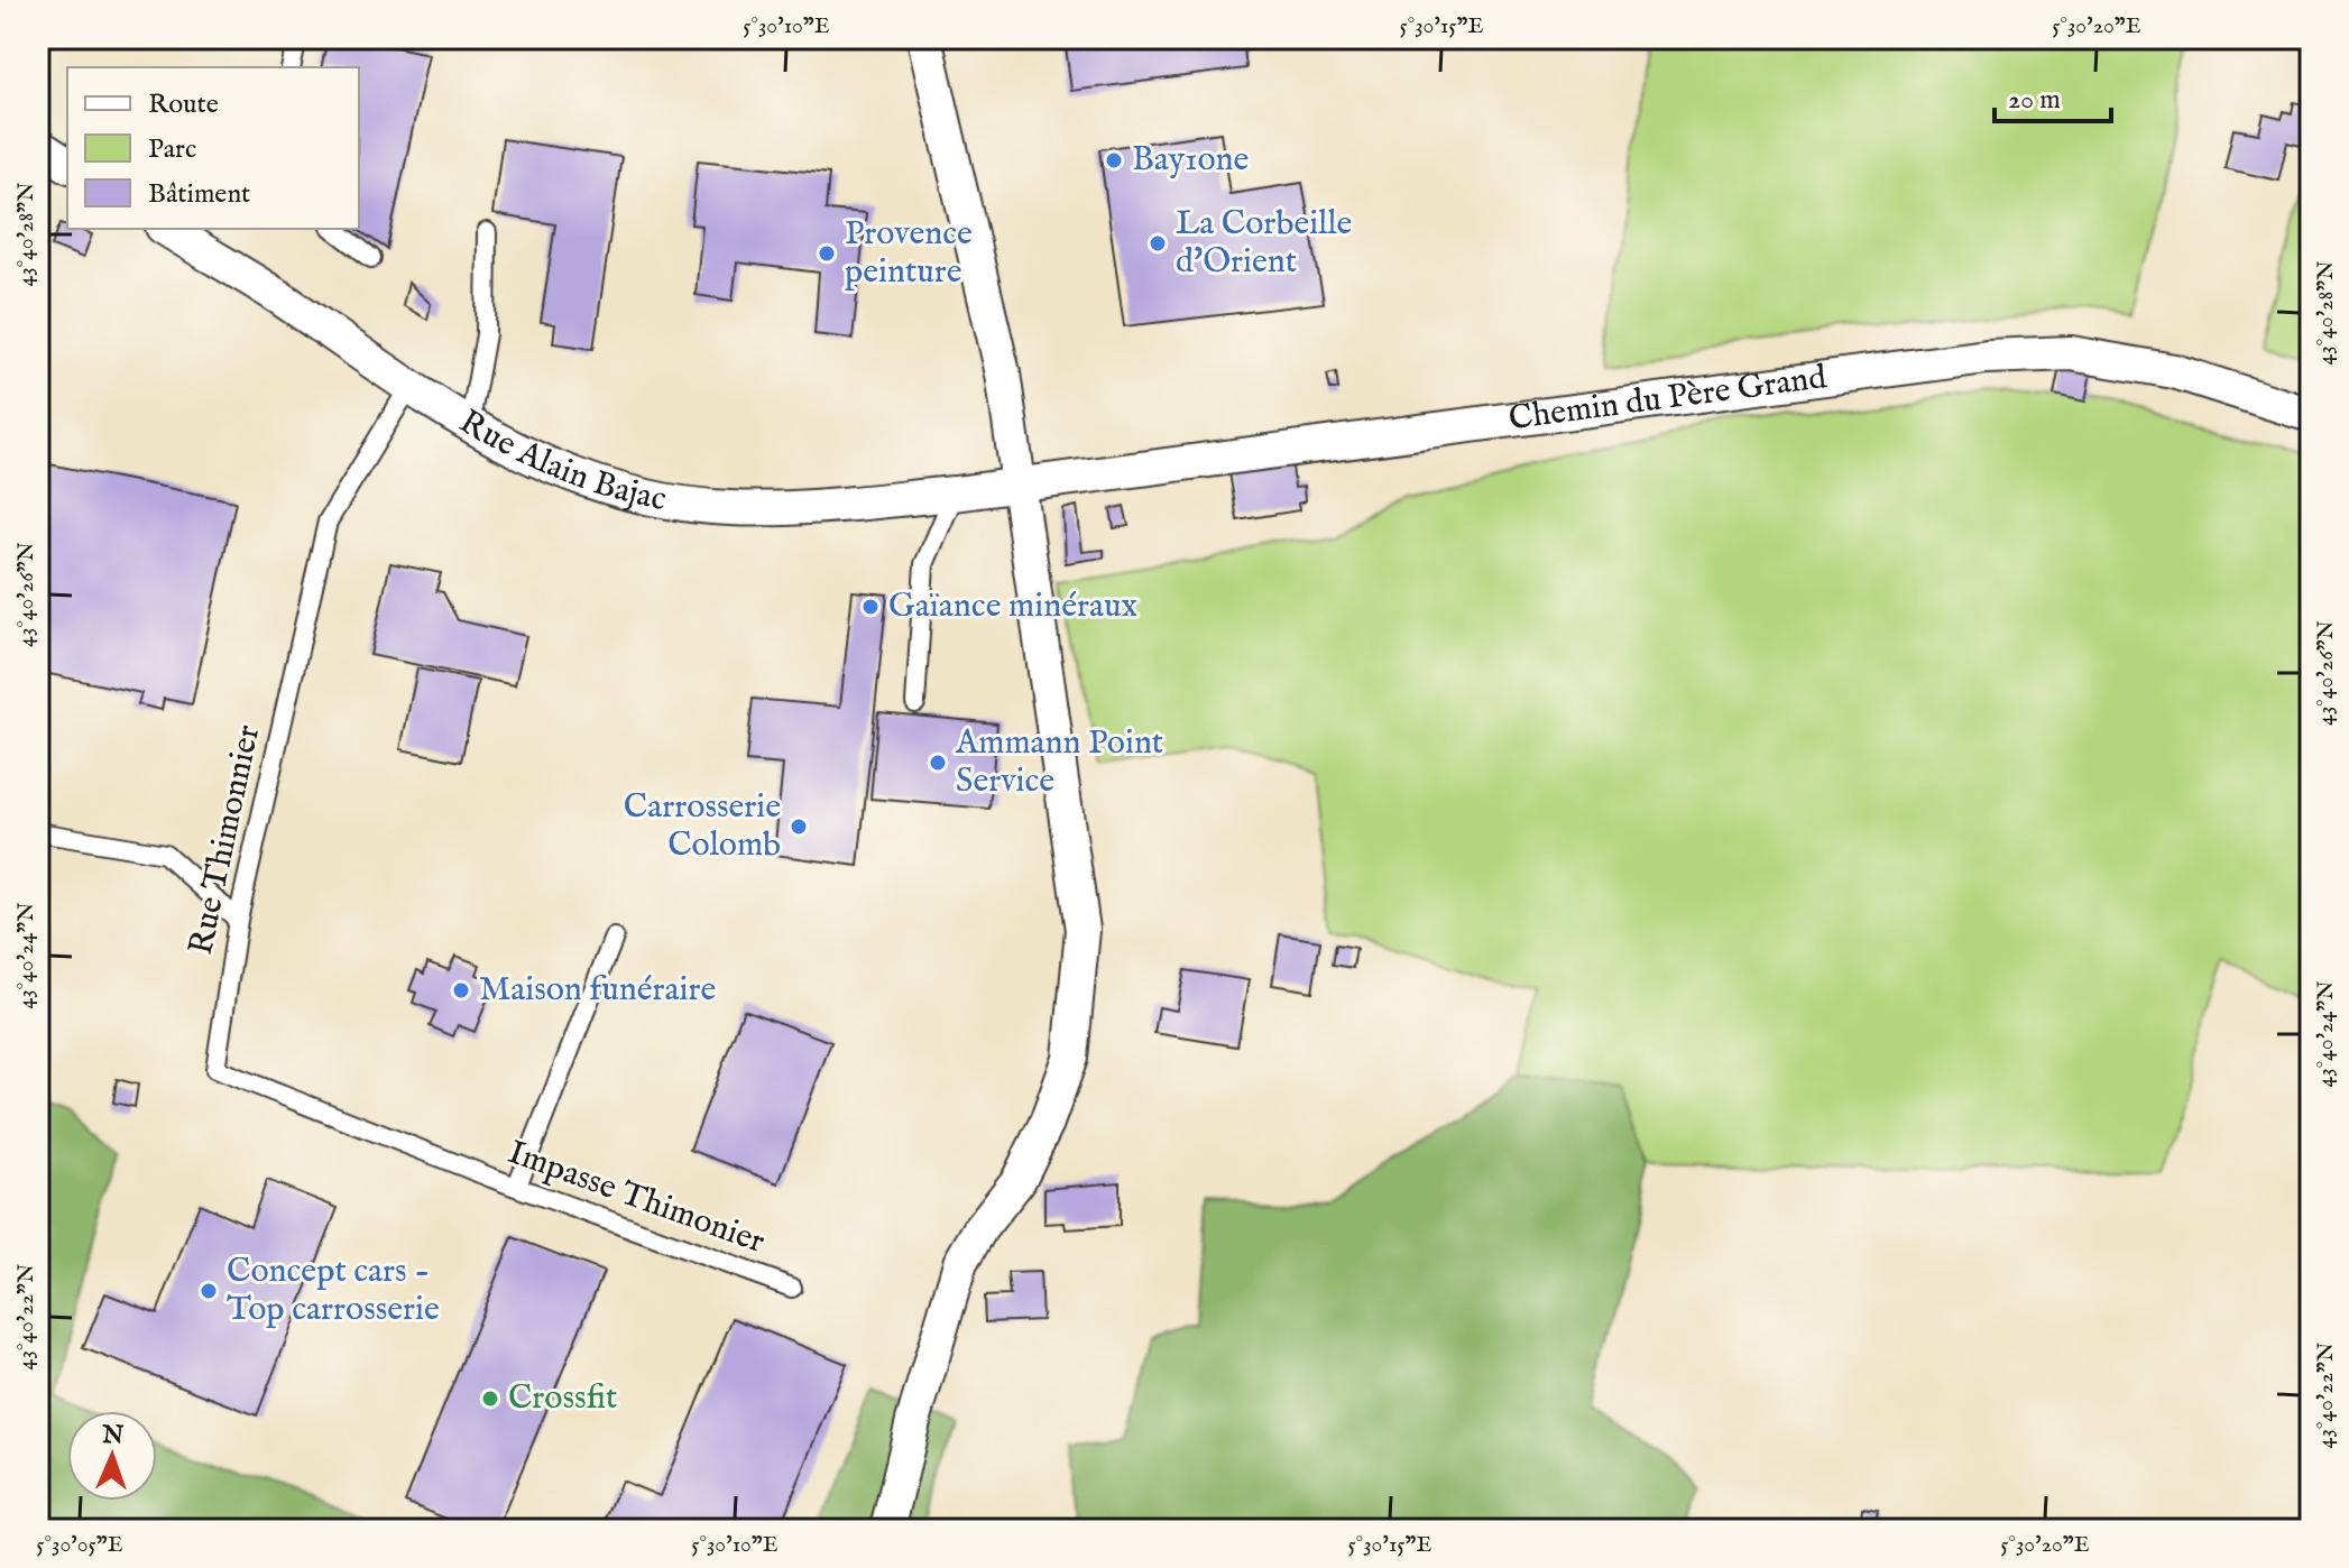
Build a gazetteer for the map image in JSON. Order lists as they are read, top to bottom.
{
  "streets": {
    "street": ["Chemin du Père Grand", "Rue Alain Bajac"],
    "lane": ["Rue Thimonnier", "Impasse Thimonier"]
  },
  "crossings": [
    ["Chemin du Père Grand", "Rue Alain Bajac"],
    ["Rue Alain Bajac", "Rue Thimonnier"],
    ["Rue Thimonnier", "Impasse Thimonier"]
  ],
  "places": [
    "Bay1one",
    "La Corbeille d'Orient",
    "Provence peinture",
    "Gaïance minéraux",
    "Ammann Point Service",
    "Carrosserie Colomb",
    "Maison funéraire",
    "Concept cars - Top carrosserie",
    "Crossfit"
  ],
  "legend": ["Route", "Parc", "Bâtiment"],
  "scale_bar": "20 m",
  "north": "top",
  "coordinates": [
    "5°30'10\"E",
    "5°30'15\"E",
    "5°30'20\"E",
    "43°40'28\"N",
    "43°40'26\"N",
    "43°40'24\"N",
    "43°40'22\"N",
    "5°30'05\"E"
  ]
}
